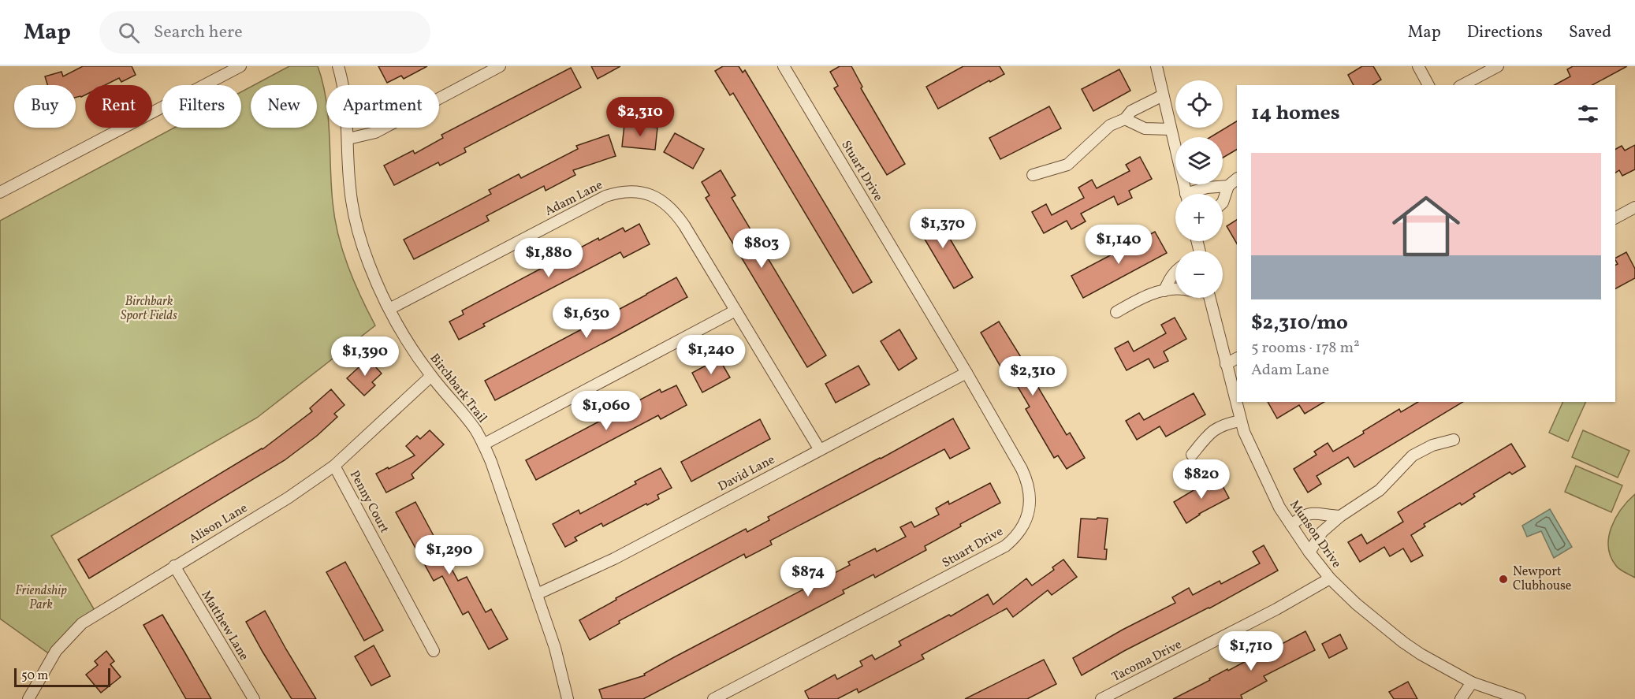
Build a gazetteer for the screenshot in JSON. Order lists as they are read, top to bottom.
{
  "streets": {
    "street": [
      "Stuart Drive",
      "Adam Lane",
      "Birchbark Trail",
      "David Lane",
      "Penny Court",
      "Alison Lane",
      "Munson Drive",
      "Matthew Lane",
      "Tacoma Drive"
    ]
  },
  "crossings": [
    ["Stuart Drive", "David Lane"],
    ["Adam Lane", "Birchbark Trail"],
    ["Adam Lane", "David Lane"],
    ["Birchbark Trail", "David Lane"],
    ["Birchbark Trail", "Alison Lane"],
    ["Penny Court", "Alison Lane"],
    ["Alison Lane", "Matthew Lane"],
    ["Munson Drive", "Tacoma Drive"]
  ],
  "parks": ["Birchbark Sport Fields", "Friendship Park"],
  "places": ["Newport Clubhouse"],
  "scale_bar": "50 m",
  "page": {
    "header": "Map",
    "search": "Search here",
    "nav": ["Map", "Directions", "Saved"],
    "map_buttons": ["+", "−"],
    "chip": [
      "Buy",
      "Rent",
      "Filters",
      "New",
      "Apartment"
    ],
    "heading": "14 homes",
    "price": [
      "$2,310",
      "$1,370",
      "$1,140",
      "$803",
      "$1,880",
      "$1,630",
      "$1,240",
      "$1,390",
      "$2,310",
      "$1,060",
      "$820",
      "$1,290",
      "$874",
      "$1,710"
    ],
    "list": [
      {
        "name": "$2,310/mo",
        "note": "5 rooms · 178 m² · Adam Lane"
      }
    ],
    "scale": "50 m"
  }
}
